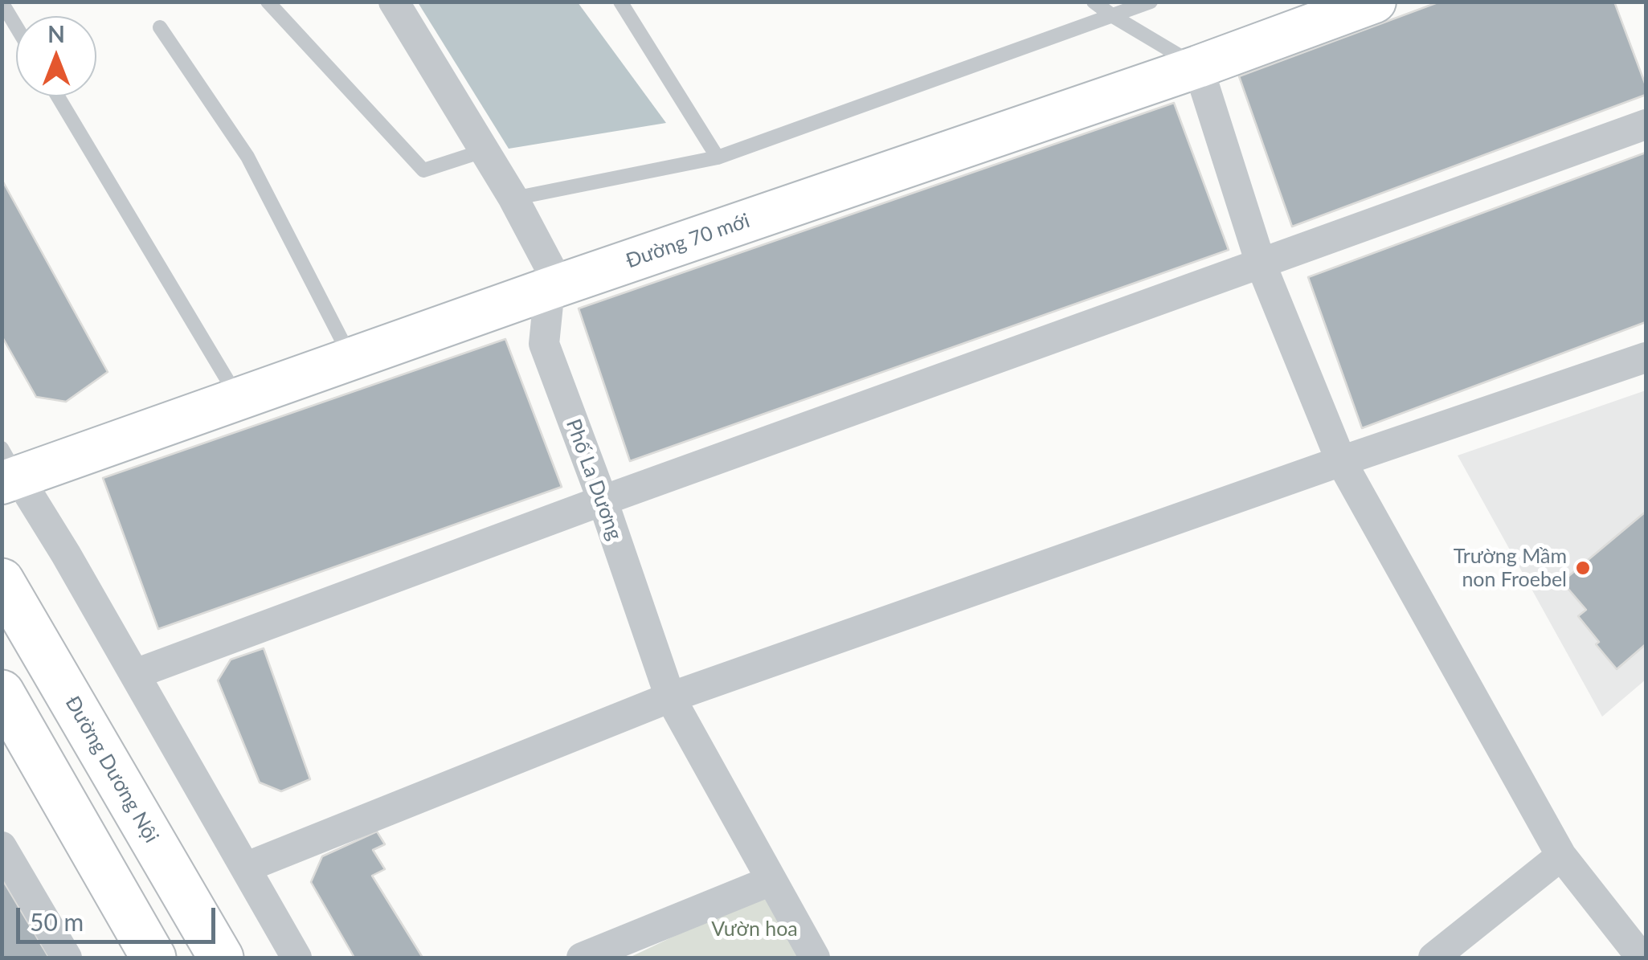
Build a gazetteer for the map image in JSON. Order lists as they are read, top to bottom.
{
  "streets": {
    "main road": ["Đường Dương Nội"],
    "street": ["Đường 70 mới", "Phố La Dương"]
  },
  "crossings": [
    ["Đường 70 mới", "Phố La Dương"]
  ],
  "parks": ["Vườn hoa"],
  "places": ["Trường Mầm non Froebel"],
  "scale_bar": "50 m",
  "north": "top"
}
